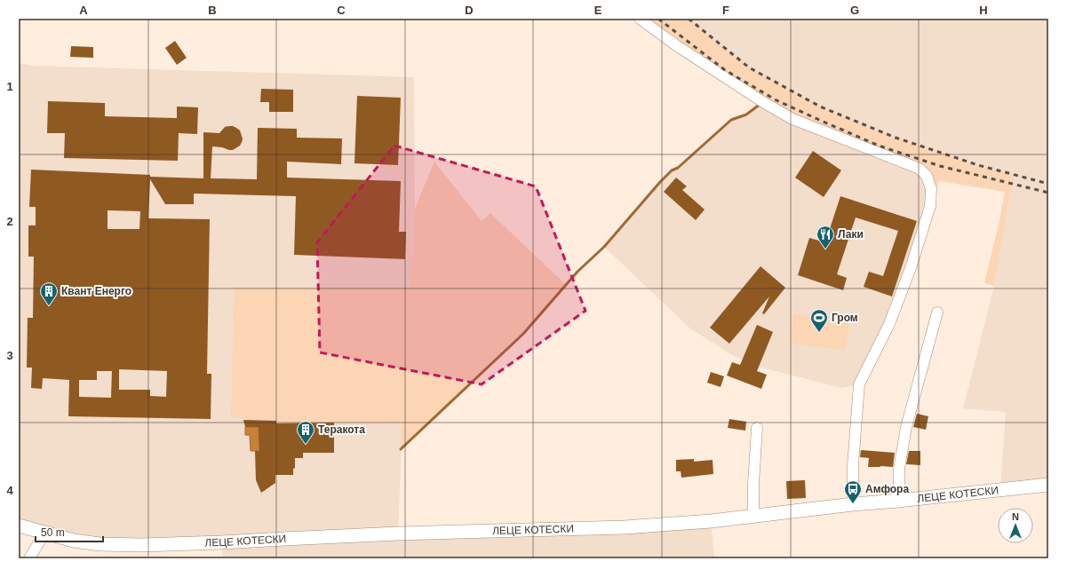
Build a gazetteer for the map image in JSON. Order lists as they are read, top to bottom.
{
  "streets": {
    "main road": ["ЛЕЦЕ КОТЕСКИ"]
  },
  "places": {
    "restaurant": ["Лаки"],
    "building": ["Квант Енерго", "Теракота"],
    "sports": ["Гром"],
    "bus stop": ["Амфора"]
  },
  "scale_bar": "50 m",
  "north": "top",
  "grid": {
    "columns": [
      "A",
      "B",
      "C",
      "D",
      "E",
      "F",
      "G",
      "H"
    ],
    "rows": [
      "1",
      "2",
      "3",
      "4"
    ]
  }
}
